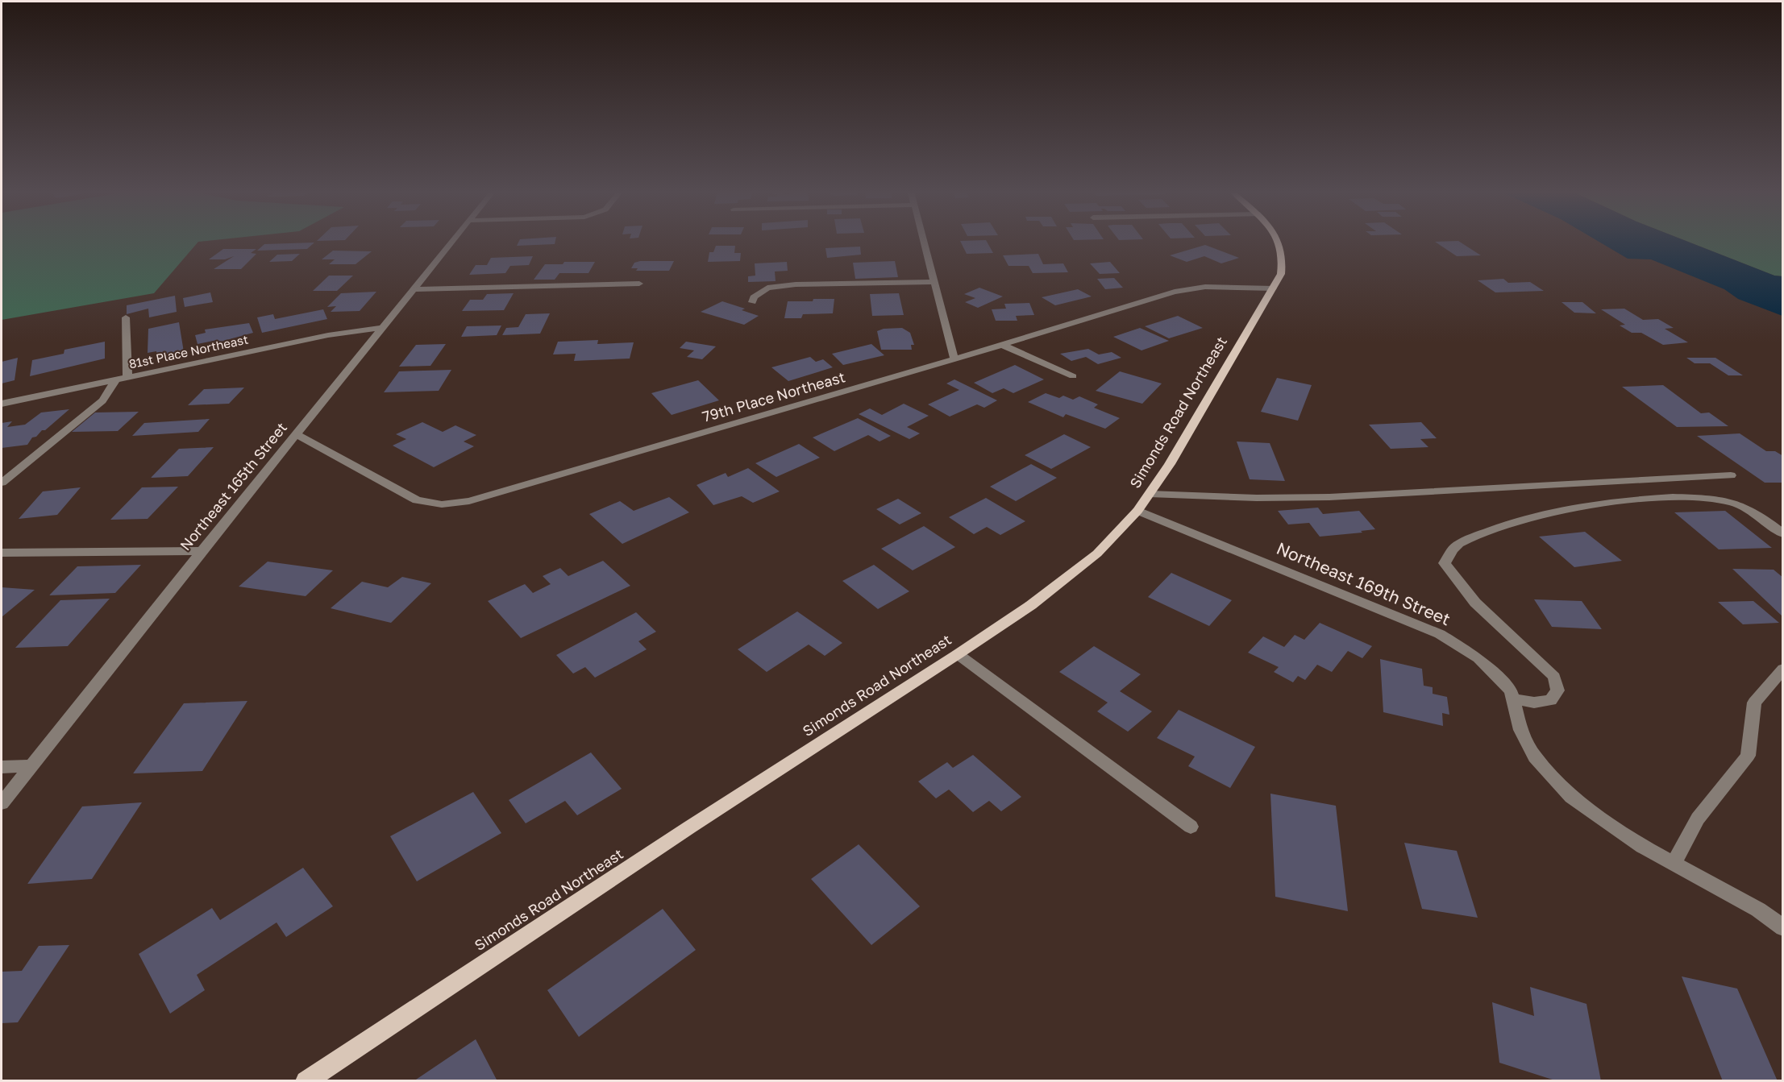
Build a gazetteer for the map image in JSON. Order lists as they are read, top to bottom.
{
  "streets": {
    "main road": ["Simonds Road Northeast"],
    "street": [
      "81st Place Northeast",
      "79th Place Northeast",
      "Northeast 165th Street",
      "Northeast 169th Street"
    ]
  },
  "crossings": [
    ["81st Place Northeast", "Northeast 165th Street"],
    ["79th Place Northeast", "Simonds Road Northeast"],
    ["79th Place Northeast", "Northeast 165th Street"],
    ["Simonds Road Northeast", "Northeast 169th Street"]
  ]
}
